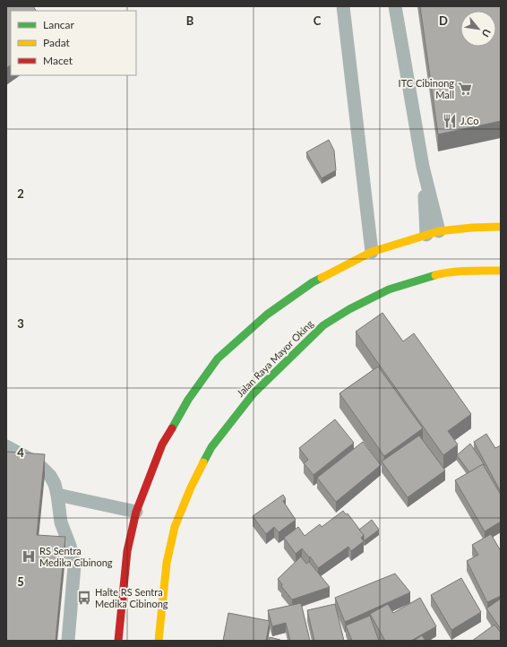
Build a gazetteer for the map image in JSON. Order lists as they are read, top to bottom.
{
  "streets": {
    "main road": ["Jalan Raya Mayor Oking"]
  },
  "places": {
    "supermarket": ["ITC Cibinong Mall"],
    "restaurant": ["J.Co"],
    "hospital": ["RS Sentra Medika Cibinong"],
    "bus stop": ["Halte RS Sentra Medika Cibinong"]
  },
  "legend": ["Lancar", "Padat", "Macet"],
  "north": "bottom right",
  "grid": {
    "columns": ["B", "C", "D"],
    "rows": [
      "2",
      "3",
      "4",
      "5"
    ]
  }
}
